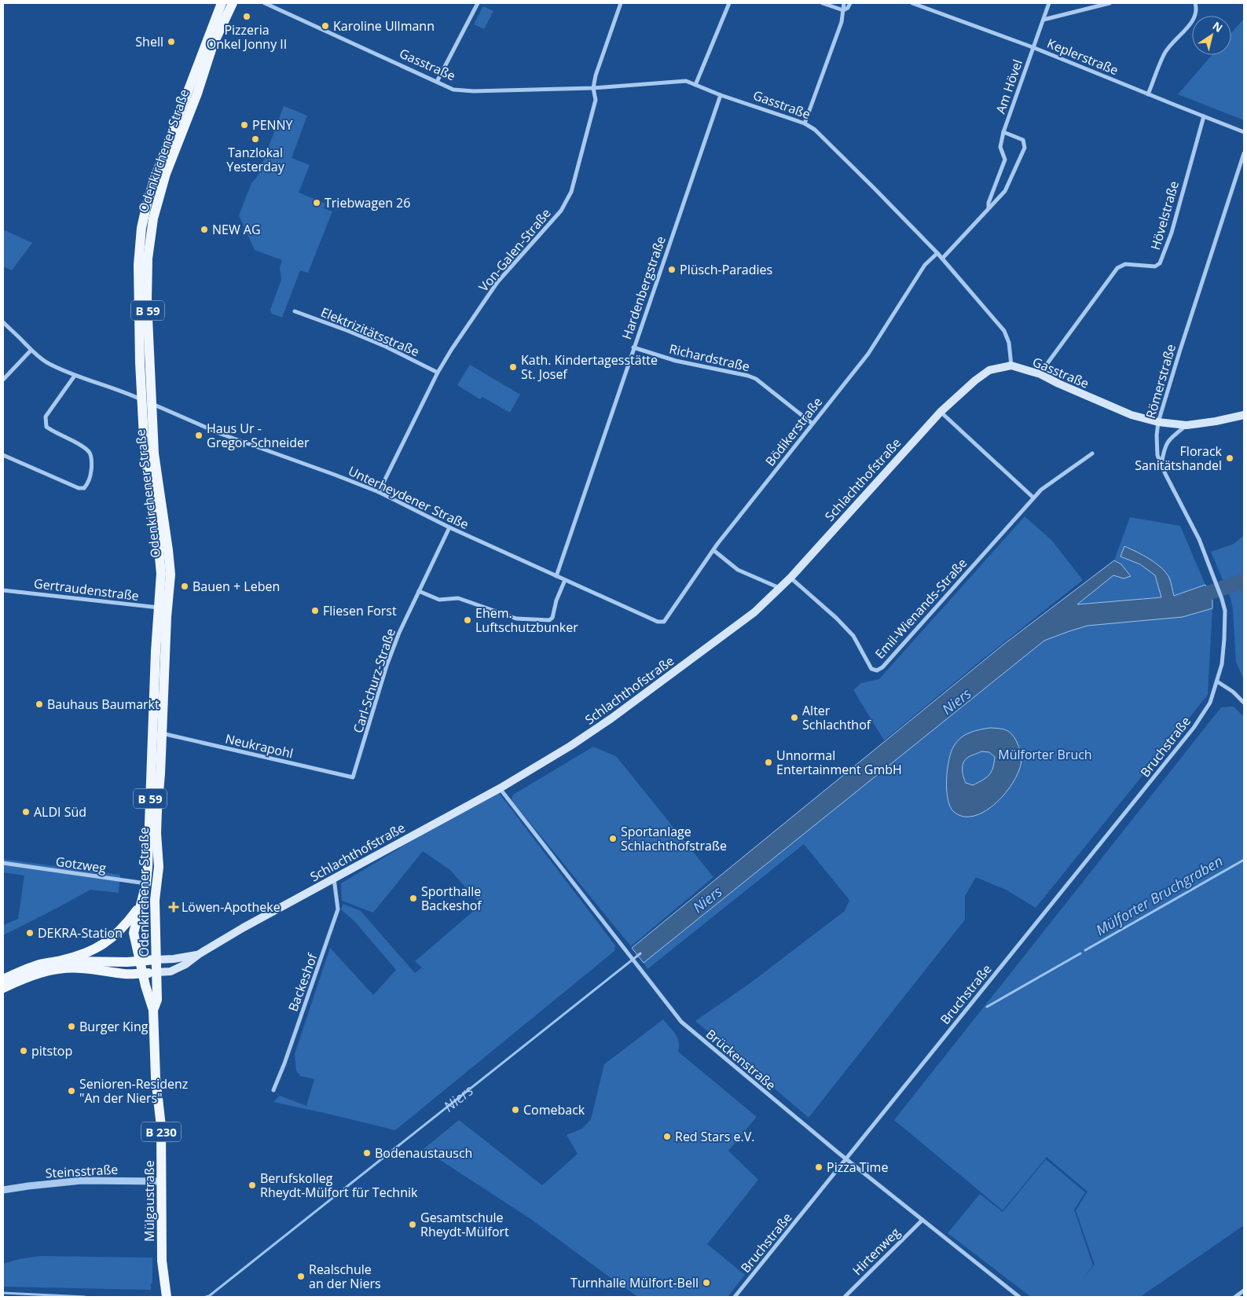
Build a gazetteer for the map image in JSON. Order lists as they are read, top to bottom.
{
  "streets": {
    "main road": [
      "Gasstraße",
      "Odenkirchener Straße",
      "B 59",
      "Schlachthofstraße",
      "B 230",
      "Mülgaustraße"
    ],
    "street": [
      "Keplerstraße",
      "Am Hövel",
      "Hövelstraße",
      "Von-Galen-Straße",
      "Hardenbergstraße",
      "Elektrizitätsstraße",
      "Richardstraße",
      "Römerstraße",
      "Bödikerstraße",
      "Unterheydener Straße",
      "Gertraudenstraße",
      "Emil-Wienands-Straße",
      "Carl-Schurz-Straße",
      "Neukrapohl",
      "Bruchstraße",
      "Gotzweg",
      "Backeshof",
      "Brückenstraße",
      "Steinsstraße",
      "Hirtenweg"
    ]
  },
  "crossings": [
    ["Keplerstraße", "Am Hövel"],
    ["Keplerstraße", "Hövelstraße"],
    ["Gasstraße", "Am Hövel"],
    ["Gasstraße", "Hövelstraße"],
    ["Gasstraße", "Von-Galen-Straße"],
    ["Gasstraße", "Hardenbergstraße"],
    ["Gasstraße", "Römerstraße"],
    ["Gasstraße", "Bödikerstraße"],
    ["Gasstraße", "Schlachthofstraße"],
    ["Odenkirchener Straße", "B 59"],
    ["Odenkirchener Straße", "Schlachthofstraße"],
    ["Odenkirchener Straße", "Unterheydener Straße"],
    ["Odenkirchener Straße", "Gertraudenstraße"],
    ["Odenkirchener Straße", "Neukrapohl"],
    ["Odenkirchener Straße", "Gotzweg"],
    ["Odenkirchener Straße", "Mülgaustraße"],
    ["Von-Galen-Straße", "Elektrizitätsstraße"],
    ["Von-Galen-Straße", "Unterheydener Straße"],
    ["Hardenbergstraße", "Richardstraße"],
    ["Hardenbergstraße", "Unterheydener Straße"],
    ["B 59", "Schlachthofstraße"],
    ["B 59", "Mülgaustraße"],
    ["Richardstraße", "Bödikerstraße"],
    ["Römerstraße", "Bruchstraße"],
    ["Bödikerstraße", "Unterheydener Straße"],
    ["Schlachthofstraße", "Emil-Wienands-Straße"],
    ["Schlachthofstraße", "Backeshof"],
    ["Schlachthofstraße", "Brückenstraße"],
    ["Schlachthofstraße", "Mülgaustraße"],
    ["Unterheydener Straße", "Carl-Schurz-Straße"],
    ["Carl-Schurz-Straße", "Neukrapohl"],
    ["Bruchstraße", "Brückenstraße"],
    ["Brückenstraße", "Hirtenweg"],
    ["Steinsstraße", "Mülgaustraße"]
  ],
  "water": ["Niers", "Mülforter Bruchgraben"],
  "parks": ["Mülforter Bruch"],
  "places": {
    "other": [
      "Pizzeria Onkel Jonny II",
      "Karoline Ullmann",
      "Shell",
      "PENNY",
      "Tanzlokal Yesterday",
      "Triebwagen 26",
      "NEW AG",
      "Plüsch-Paradies",
      "Kath. Kindertagesstätte St. Josef",
      "Haus Ur - Gregor Schneider",
      "Florack Sanitätshandel",
      "Bauen + Leben",
      "Fliesen Forst",
      "Ehem. Luftschutzbunker",
      "Bauhaus Baumarkt",
      "Alter Schlachthof",
      "Unnormal Entertainment GmbH",
      "ALDI Süd",
      "Sportanlage Schlachthofstraße",
      "Sporthalle Backeshof",
      "DEKRA-Station",
      "Burger King",
      "pitstop",
      "Senioren-Residenz \"An der Niers\"",
      "Comeback",
      "Red Stars e.V.",
      "Bodenaustausch",
      "Pizza Time",
      "Berufskolleg Rheydt-Mülfort für Technik",
      "Gesamtschule Rheydt-Mülfort",
      "Realschule an der Niers",
      "Turnhalle Mülfort-Bell"
    ],
    "health": ["Löwen-Apotheke"]
  },
  "north": "top right"
}
